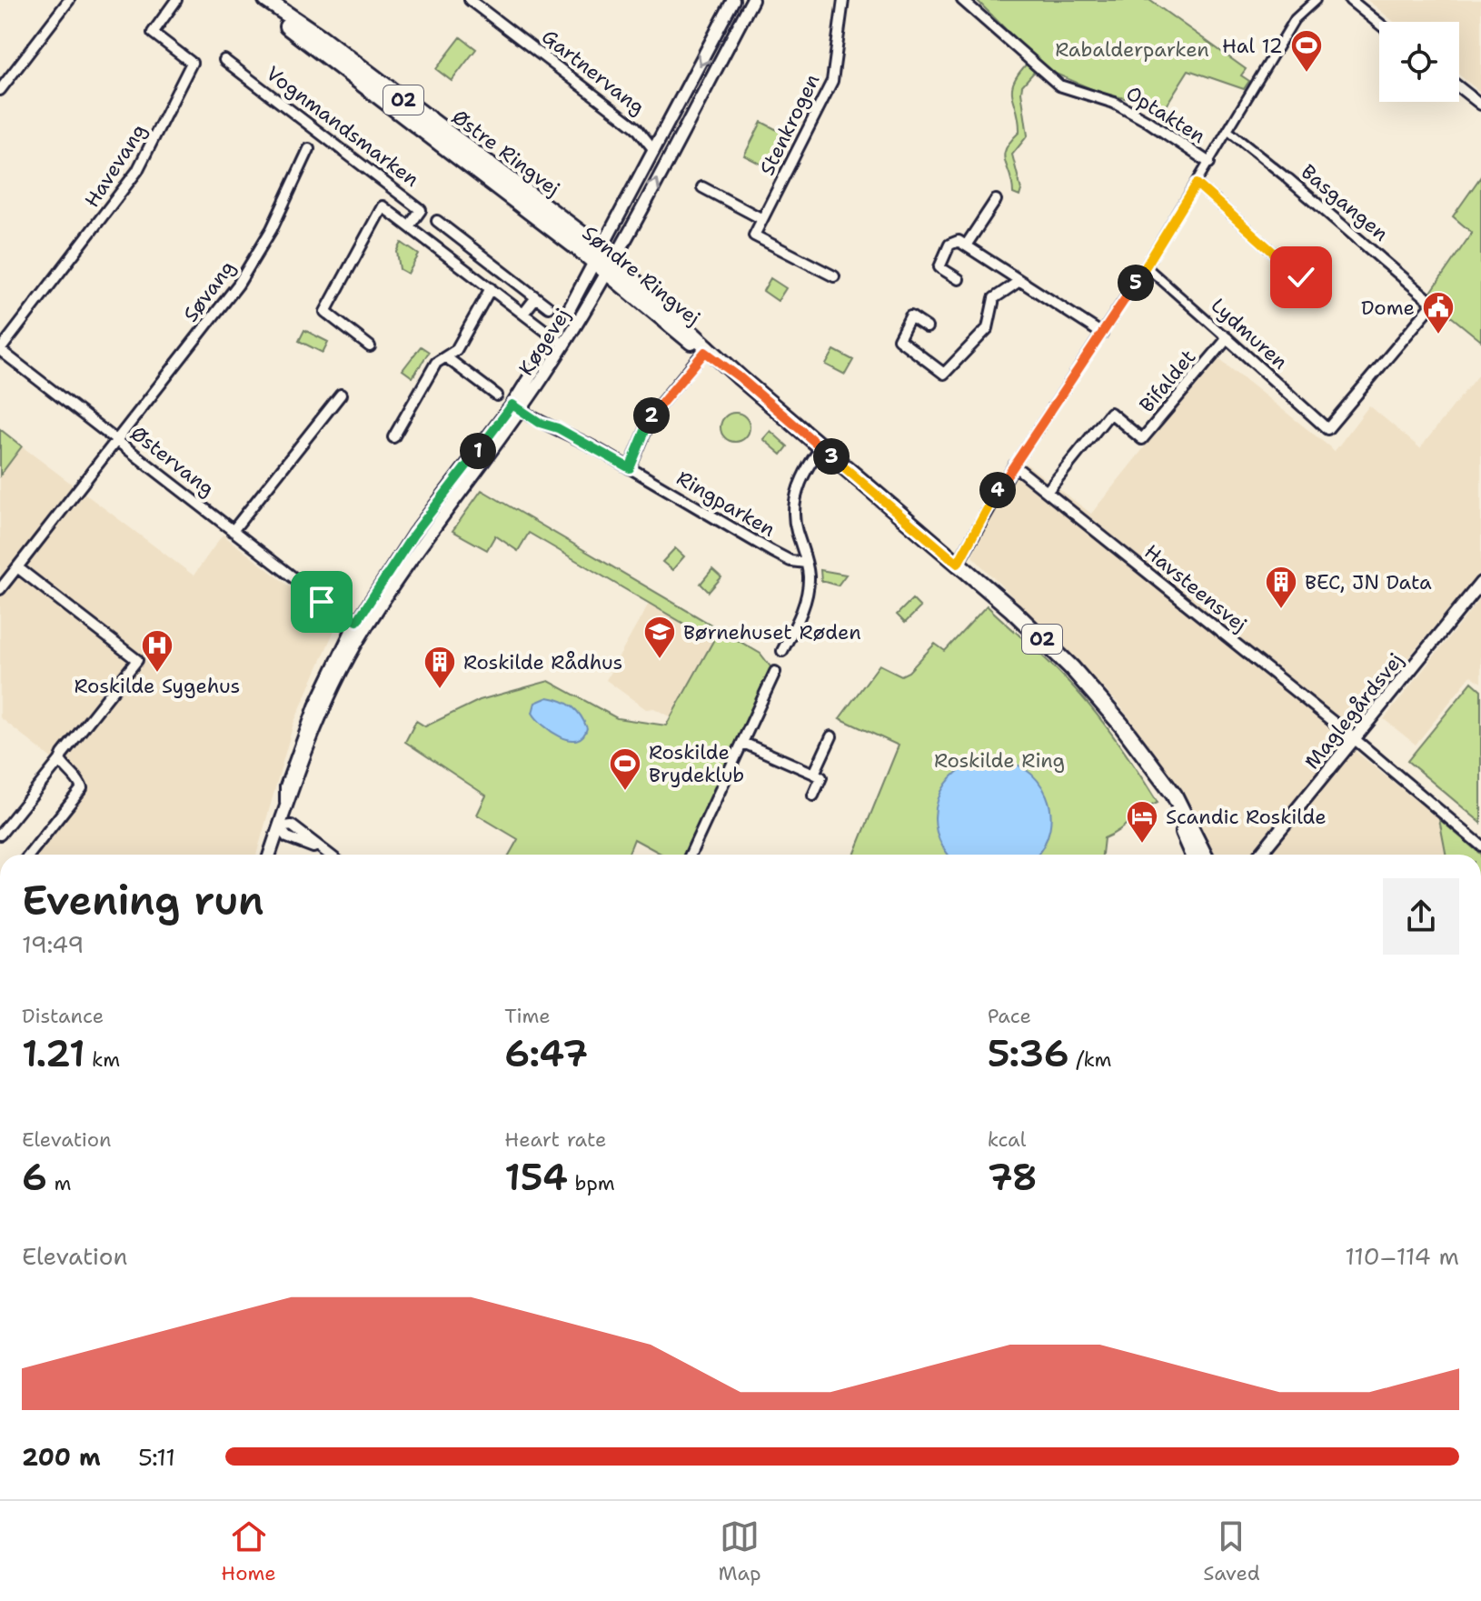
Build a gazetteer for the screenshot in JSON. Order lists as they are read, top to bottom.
{
  "streets": {
    "main road": ["O2", "Østre Ringvej", "Søndre Ringvej"],
    "street": [
      "Gartnervang",
      "Optakten",
      "Stenkrogen",
      "Vognmandsmarken",
      "Havevang",
      "Basgangen",
      "Søvang",
      "Lydmuren",
      "Køgevej",
      "Bifaldet",
      "Østervang",
      "Ringparken",
      "Havsteensvej",
      "Maglegårdsvej"
    ]
  },
  "crossings": [
    ["Gartnervang", "Køgevej"],
    ["Vognmandsmarken", "Køgevej"],
    ["Østre Ringvej", "Søndre Ringvej"],
    ["Østre Ringvej", "Køgevej"],
    ["Havevang", "Østervang"],
    ["Basgangen", "Lydmuren"],
    ["Søndre Ringvej", "Køgevej"],
    ["Søndre Ringvej", "Ringparken"],
    ["Søvang", "Østervang"],
    ["Lydmuren", "Bifaldet"],
    ["Køgevej", "Østervang"],
    ["Køgevej", "Ringparken"],
    ["Bifaldet", "Havsteensvej"],
    ["Havsteensvej", "Maglegårdsvej"]
  ],
  "parks": ["Rabalderparken", "Roskilde Ring"],
  "places": {
    "sports": ["Hal 12", "Roskilde Brydeklub"],
    "public building": ["Dome"],
    "building": ["BEC, JN Data", "Roskilde Rådhus"],
    "school or university": ["Børnehuset Røden"],
    "hospital": ["Roskilde Sygehus"],
    "hotel": ["Scandic Roskilde"]
  },
  "page": {
    "pins": [
      "5",
      "2",
      "1",
      "3",
      "4"
    ],
    "heading": ["Evening run", "19:49"],
    "stats": [
      ["Distance", "1.21 km"],
      ["Time", "6:47"],
      ["Pace", "5:36 /km"],
      ["Elevation", "6 m"],
      ["Heart rate", "154 bpm"],
      ["kcal", "78"]
    ],
    "chart": ["Elevation", "110–114 m"],
    "list": [
      {
        "name": "200 m",
        "note": "5:11"
      }
    ],
    "tabs": ["Home", "Map", "Saved"]
  }
}
